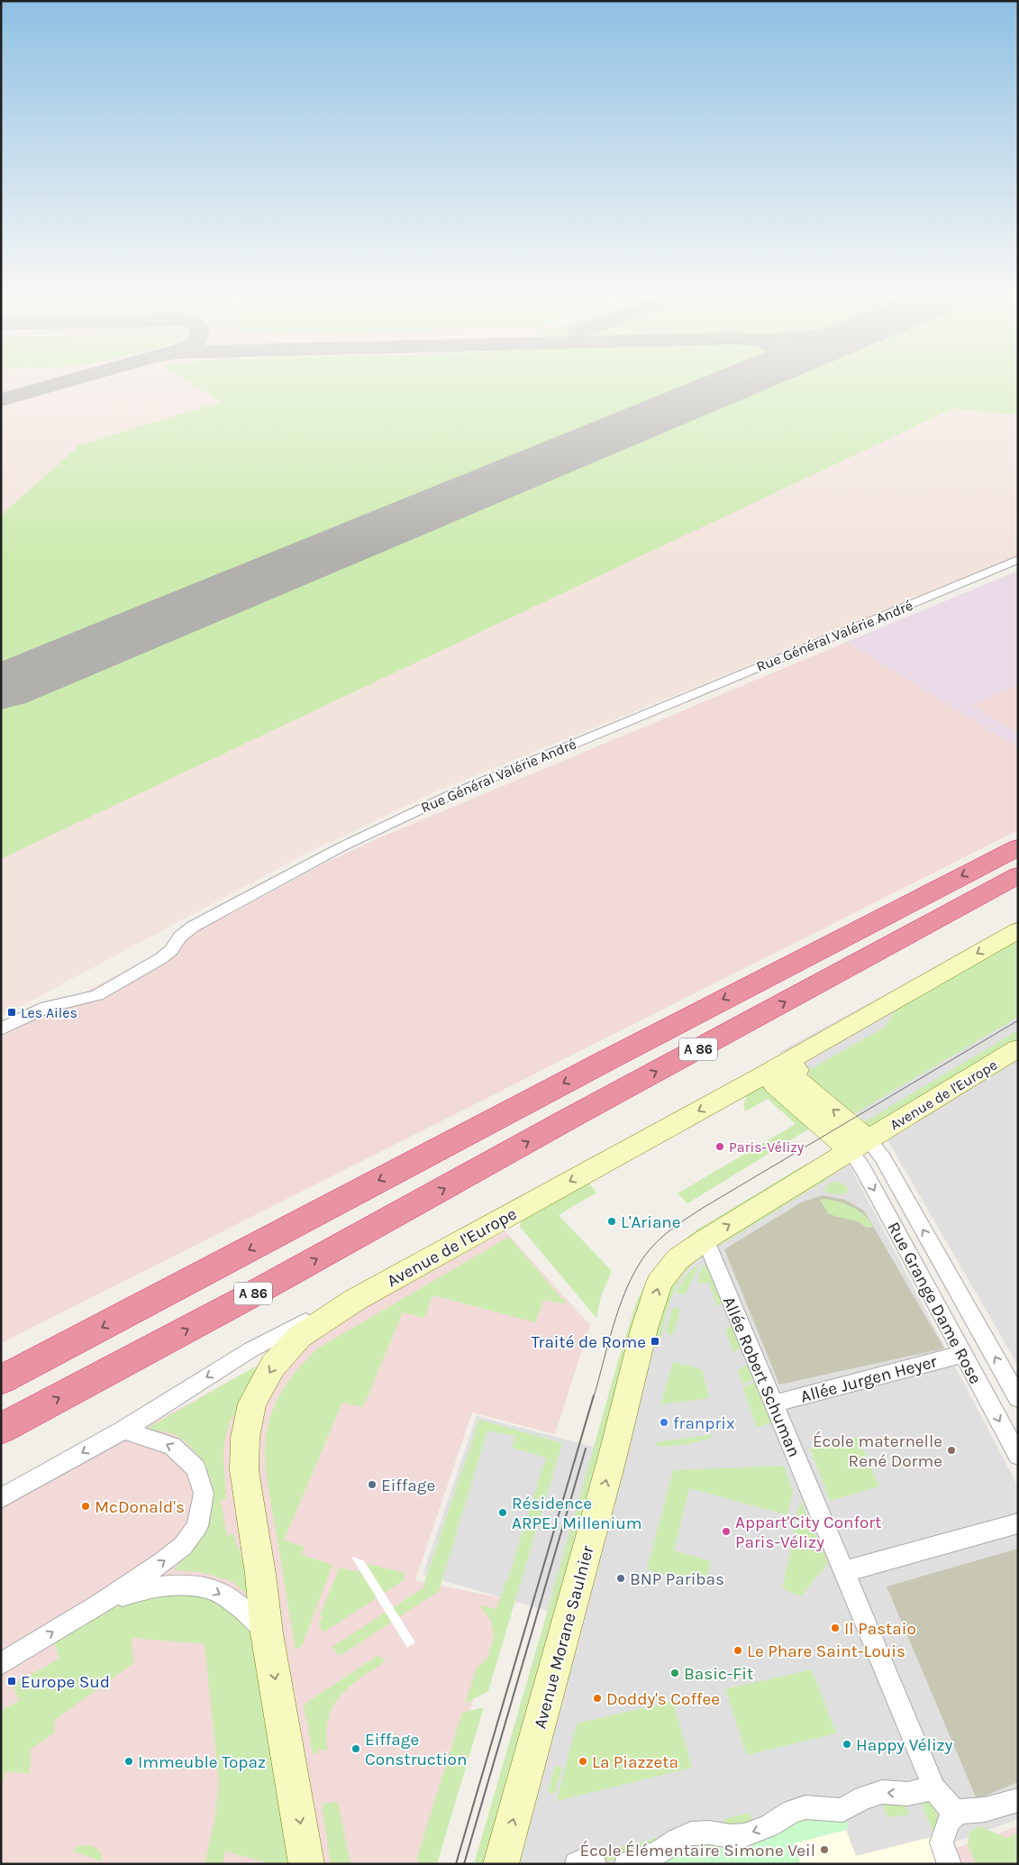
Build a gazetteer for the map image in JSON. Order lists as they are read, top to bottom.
{
  "streets": {
    "highway": ["A 86"],
    "main road": ["Avenue de l'Europe", "Avenue Morane Saulnier"],
    "street": [
      "Rue Général Valérie André",
      "Rue Grange Dame Rose",
      "Allée Robert Schuman",
      "Allée Jurgen Heyer"
    ]
  },
  "crossings": [
    ["Avenue de l'Europe", "Rue Grange Dame Rose"],
    ["Avenue de l'Europe", "Allée Robert Schuman"],
    ["Avenue de l'Europe", "Avenue Morane Saulnier"],
    ["Rue Grange Dame Rose", "Allée Jurgen Heyer"],
    ["Allée Robert Schuman", "Allée Jurgen Heyer"]
  ],
  "one_way": ["Avenue Morane Saulnier"],
  "places": {
    "transit": ["Les Ailes", "Traité de Rome", "Europe Sud"],
    "other": [
      "Paris-Vélizy",
      "L'Ariane",
      "franprix",
      "École maternelle René Dorme",
      "Eiffage",
      "McDonald's",
      "Résidence ARPEJ Millenium",
      "Appart'City Confort Paris-Vélizy",
      "BNP Paribas",
      "Il Pastaio",
      "Le Phare Saint-Louis",
      "Basic-Fit",
      "Doddy's Coffee",
      "Happy Vélizy",
      "Eiffage Construction",
      "Immeuble Topaz",
      "La Piazzeta",
      "École Élémentaire Simone Veil"
    ]
  }
}
